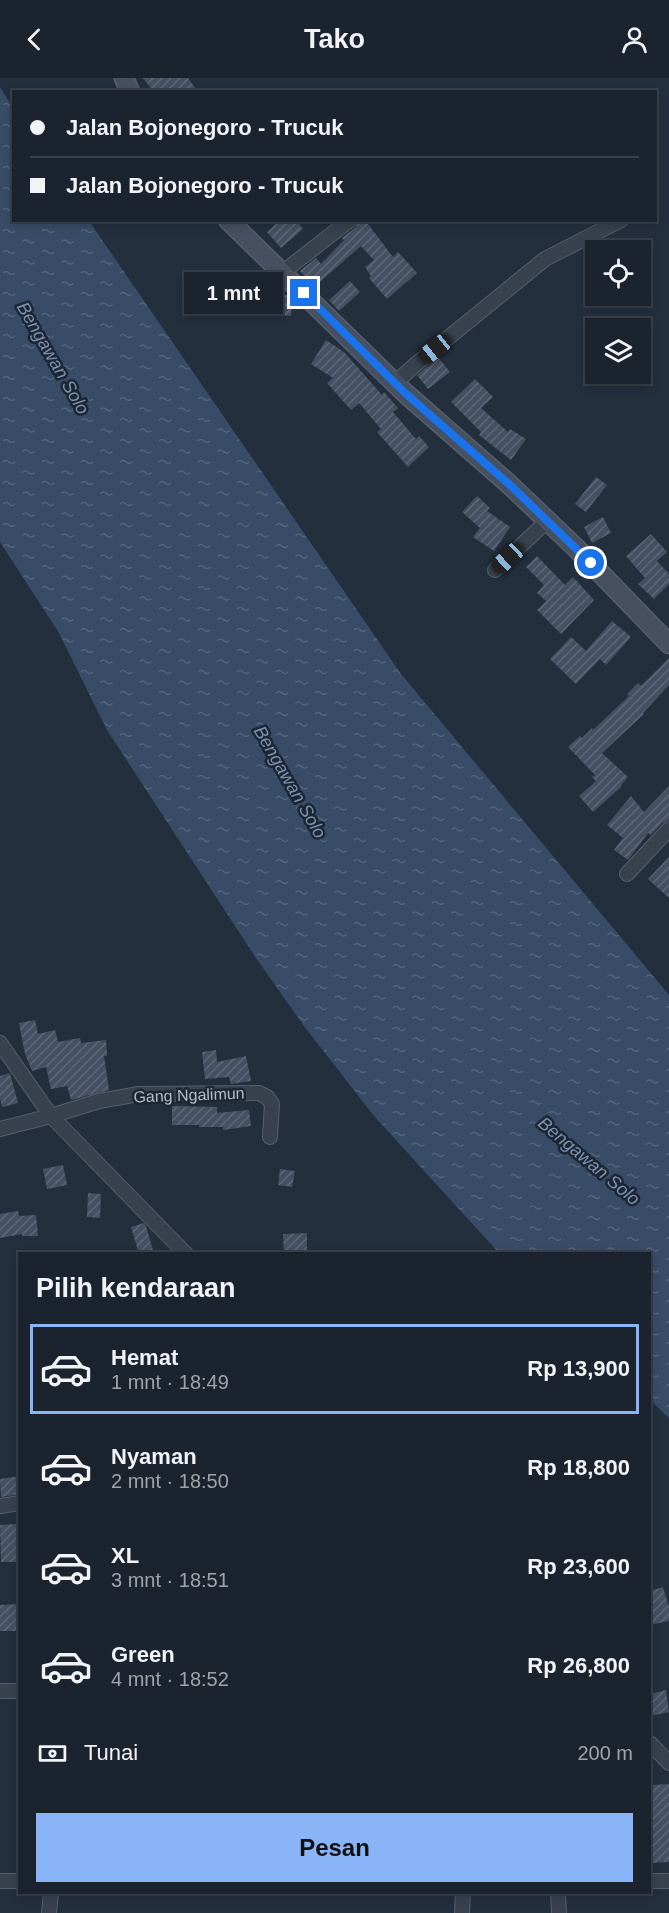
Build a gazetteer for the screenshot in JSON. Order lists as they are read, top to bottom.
{
  "streets": {
    "street": ["Gang Ngalimun"]
  },
  "water": ["Bengawan Solo"],
  "page": {
    "header": "Tako",
    "banner": ["Jalan Bojonegoro - Trucuk", "Jalan Bojonegoro - Trucuk"],
    "bubble": "1 mnt",
    "heading": "Pilih kendaraan",
    "list": [
      {
        "name": "Hemat",
        "note": "1 mnt · 18:49",
        "value": "Rp 13,900"
      },
      {
        "name": "Nyaman",
        "note": "2 mnt · 18:50",
        "value": "Rp 18,800"
      },
      {
        "name": "XL",
        "note": "3 mnt · 18:51",
        "value": "Rp 23,600"
      },
      {
        "name": "Green",
        "note": "4 mnt · 18:52",
        "value": "Rp 26,800"
      }
    ],
    "pay": ["Tunai", "200 m"],
    "buttons": "Pesan"
  }
}
